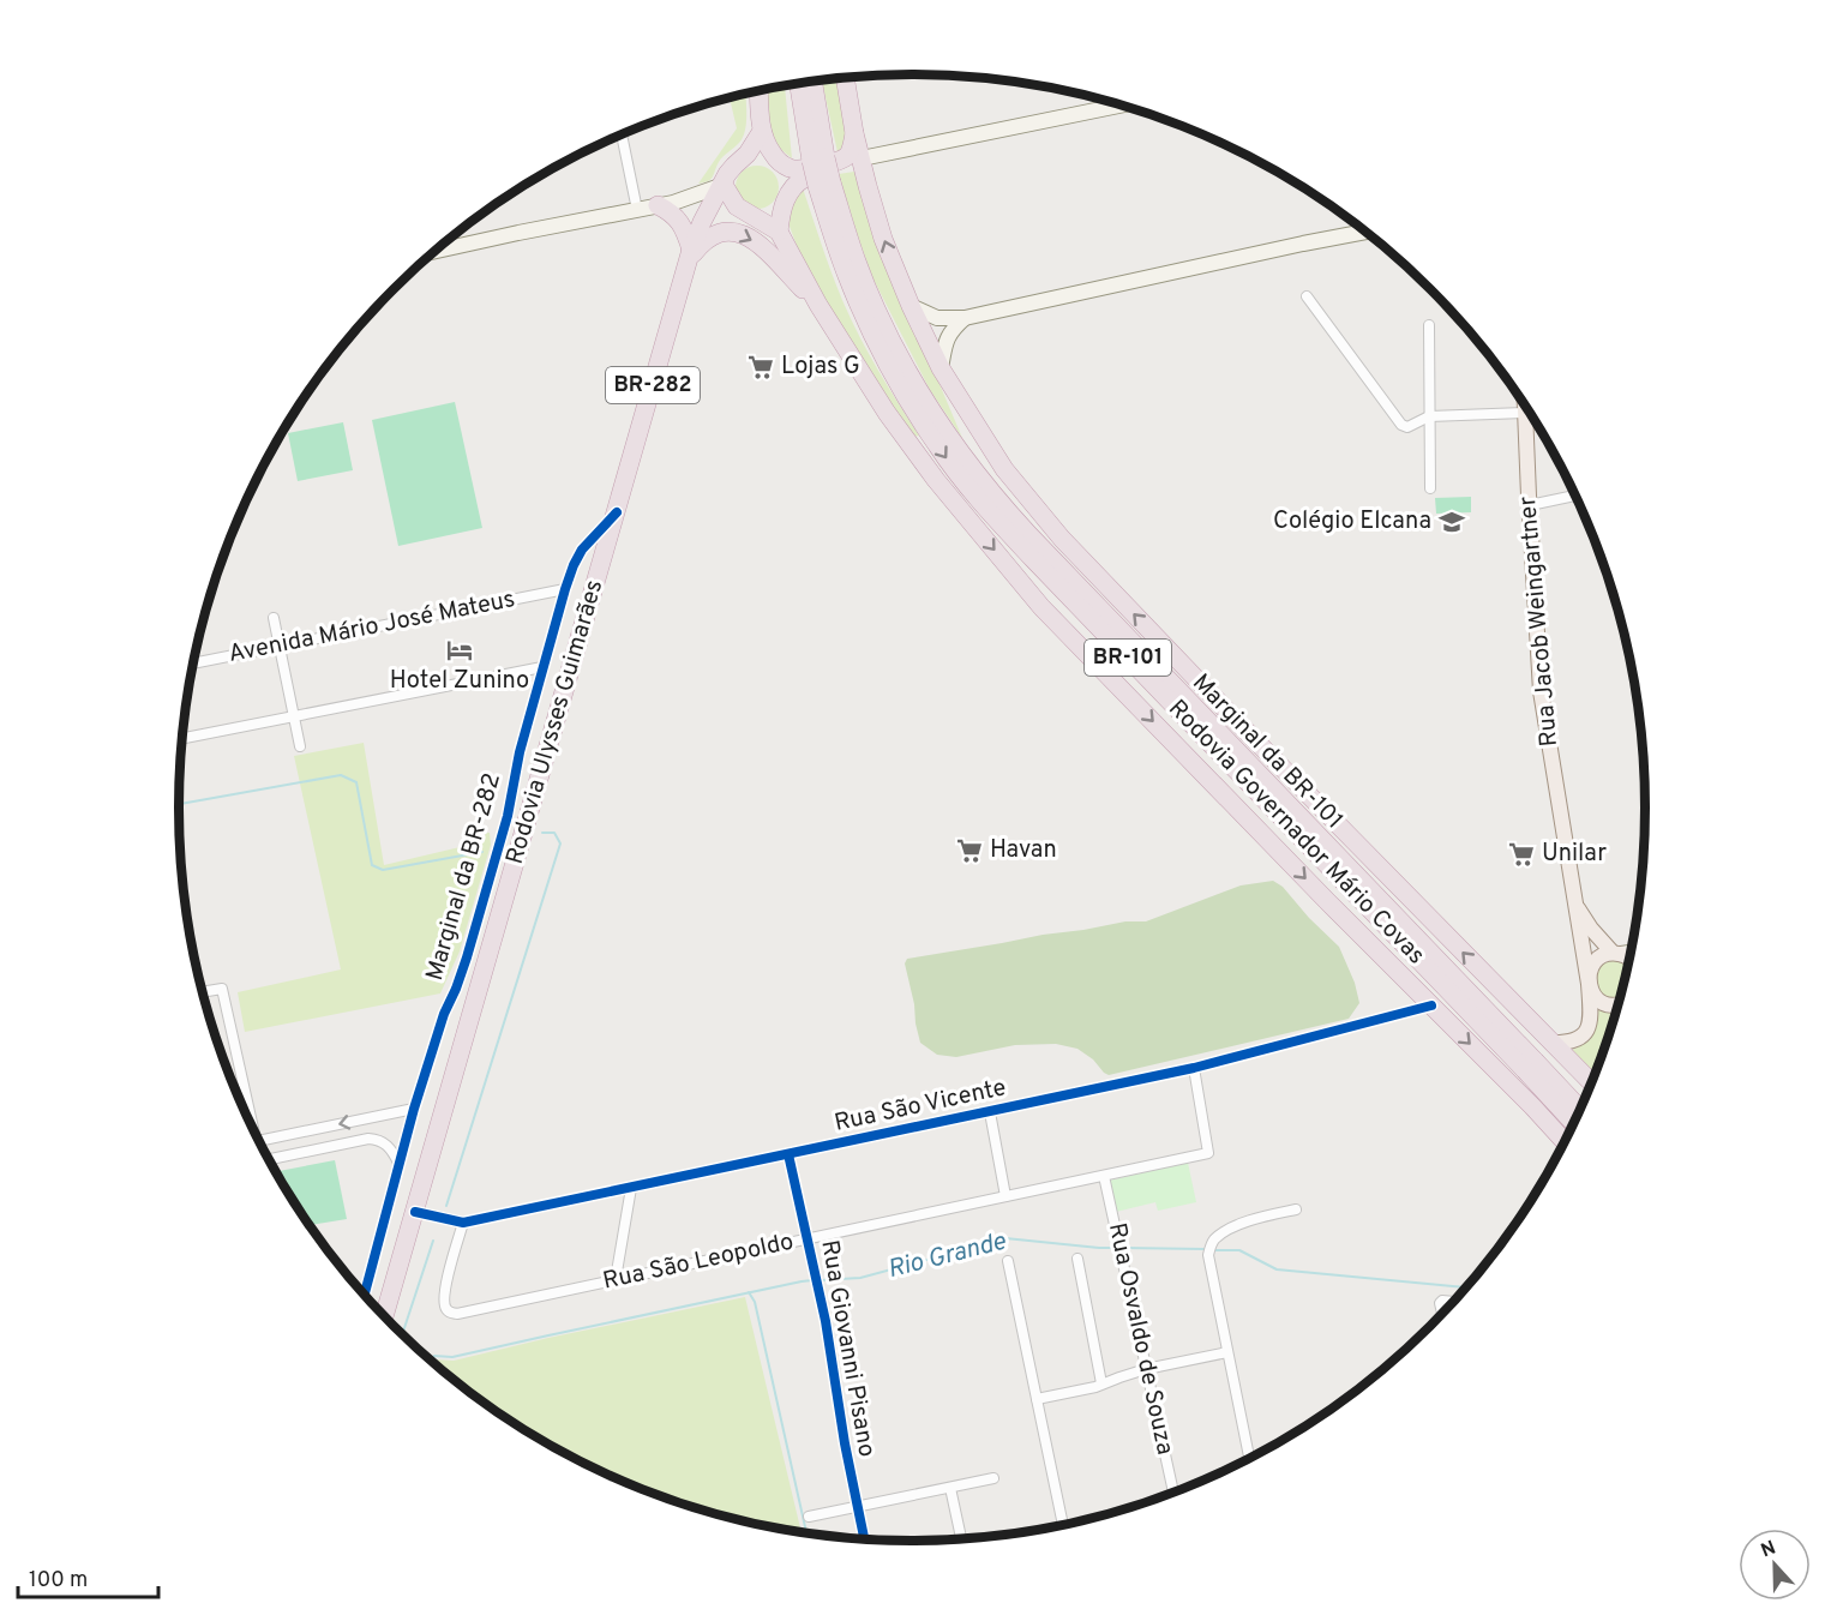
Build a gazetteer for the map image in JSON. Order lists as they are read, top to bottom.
{
  "streets": {
    "highway": [
      "BR-282",
      "BR-101",
      "Rodovia Ulysses Guimarães",
      "Marginal da BR-101",
      "Rodovia Governador Mário Covas"
    ],
    "main road": ["Rua Jacob Weingartner"],
    "street": [
      "Avenida Mário José Mateus",
      "Marginal da BR-282",
      "Rua São Vicente",
      "Rua São Leopoldo",
      "Rua Osvaldo de Souza",
      "Rua Giovanni Pisano"
    ]
  },
  "crossings": [
    ["Rua Jacob Weingartner", "Marginal da BR-101"],
    ["Avenida Mário José Mateus", "Marginal da BR-282"],
    ["Rodovia Ulysses Guimarães", "Marginal da BR-282"],
    ["Rodovia Ulysses Guimarães", "Rua São Vicente"],
    ["Rua São Vicente", "Rua São Leopoldo"],
    ["Rua São Vicente", "Rua Giovanni Pisano"],
    ["Rua São Leopoldo", "Rua Osvaldo de Souza"],
    ["Rua São Leopoldo", "Rua Giovanni Pisano"]
  ],
  "water": ["Rio Grande"],
  "places": {
    "supermarket": ["Lojas G", "Havan", "Unilar"],
    "school or university": ["Colégio Elcana"],
    "hotel": ["Hotel Zunino"]
  },
  "scale_bar": "100 m",
  "north": "top"
}
